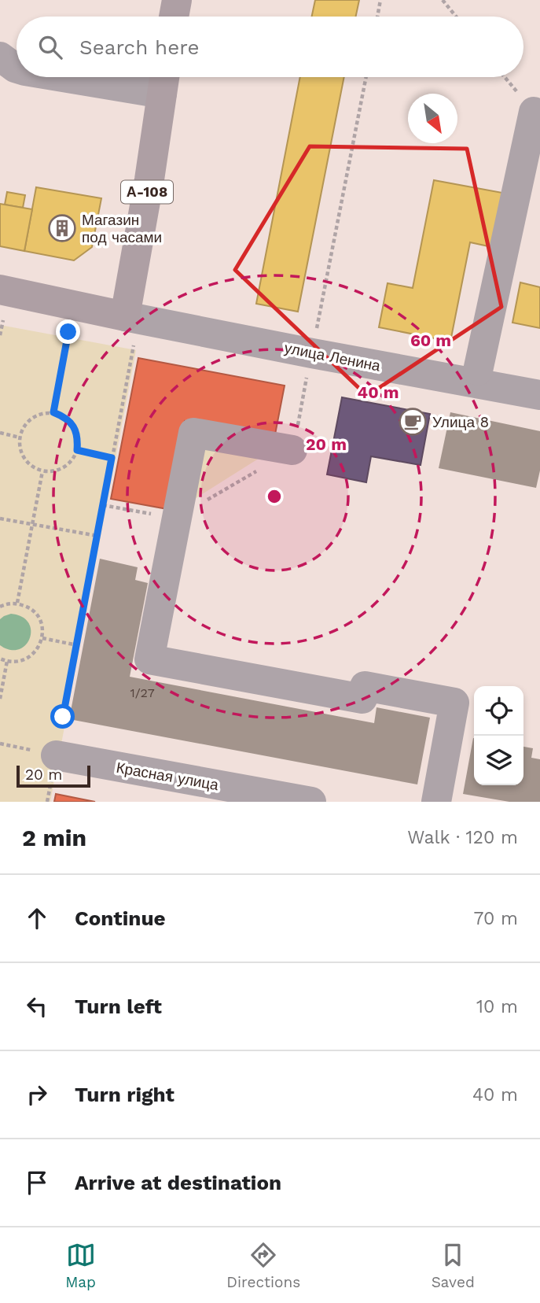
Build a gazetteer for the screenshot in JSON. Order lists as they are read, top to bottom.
{
  "streets": {
    "highway": ["А-108"],
    "street": ["улица Ленина", "Красная улица"]
  },
  "crossings": [
    ["А-108", "улица Ленина"]
  ],
  "places": {
    "building": ["Магазин под часами"],
    "cafe": ["Улица 8"]
  },
  "house_numbers": ["1/27"],
  "scale_bar": "20 m",
  "north": "bottom right",
  "page": {
    "search": "Search here",
    "scale": "20 m",
    "heading": ["2 min", "Walk · 120 m"],
    "list": [
      ["Continue", "70 m"],
      ["Turn left", "10 m"],
      ["Turn right", "40 m"],
      "Arrive at destination"
    ],
    "nav": ["Map", "Directions", "Saved"]
  },
  "rings": ["60 m", "40 m", "20 m"]
}
